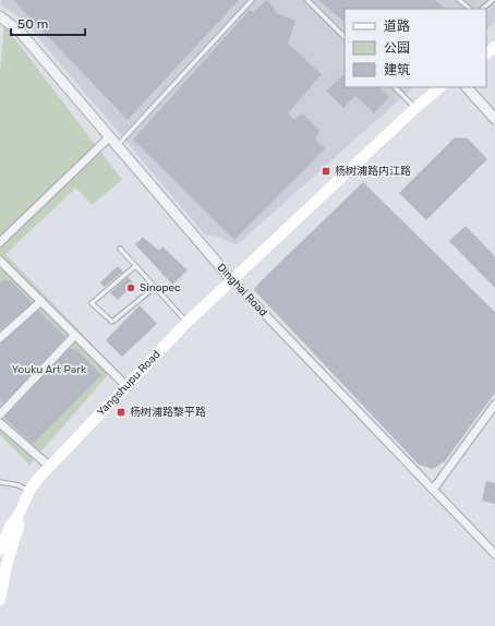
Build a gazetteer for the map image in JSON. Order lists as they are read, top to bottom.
{
  "streets": {
    "main road": ["Yangshupu Road"],
    "street": ["Dinghai Road"]
  },
  "crossings": [
    ["Dinghai Road", "Yangshupu Road"]
  ],
  "parks": ["Youku Art Park"],
  "places": {
    "transit": ["杨树浦路内江路", "杨树浦路黎平路"],
    "other": ["Sinopec"]
  },
  "legend": ["道路", "公园", "建筑"],
  "scale_bar": "50 m"
}
